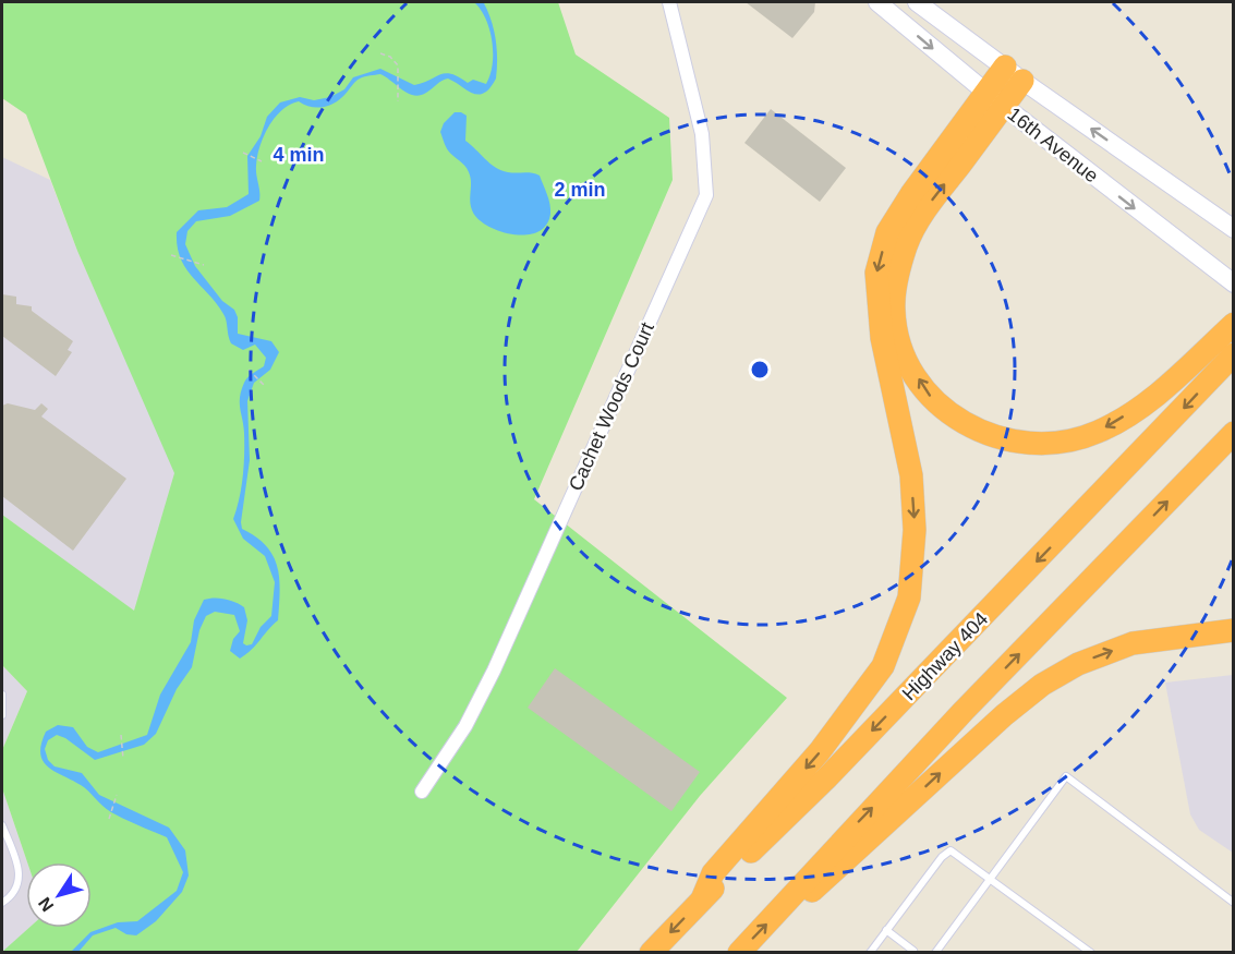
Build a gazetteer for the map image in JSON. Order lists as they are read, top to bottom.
{
  "streets": {
    "highway": ["Highway 404"],
    "main road": ["16th Avenue"],
    "street": ["Cachet Woods Court"]
  },
  "north": "bottom left",
  "rings": ["4 min", "2 min"]
}
